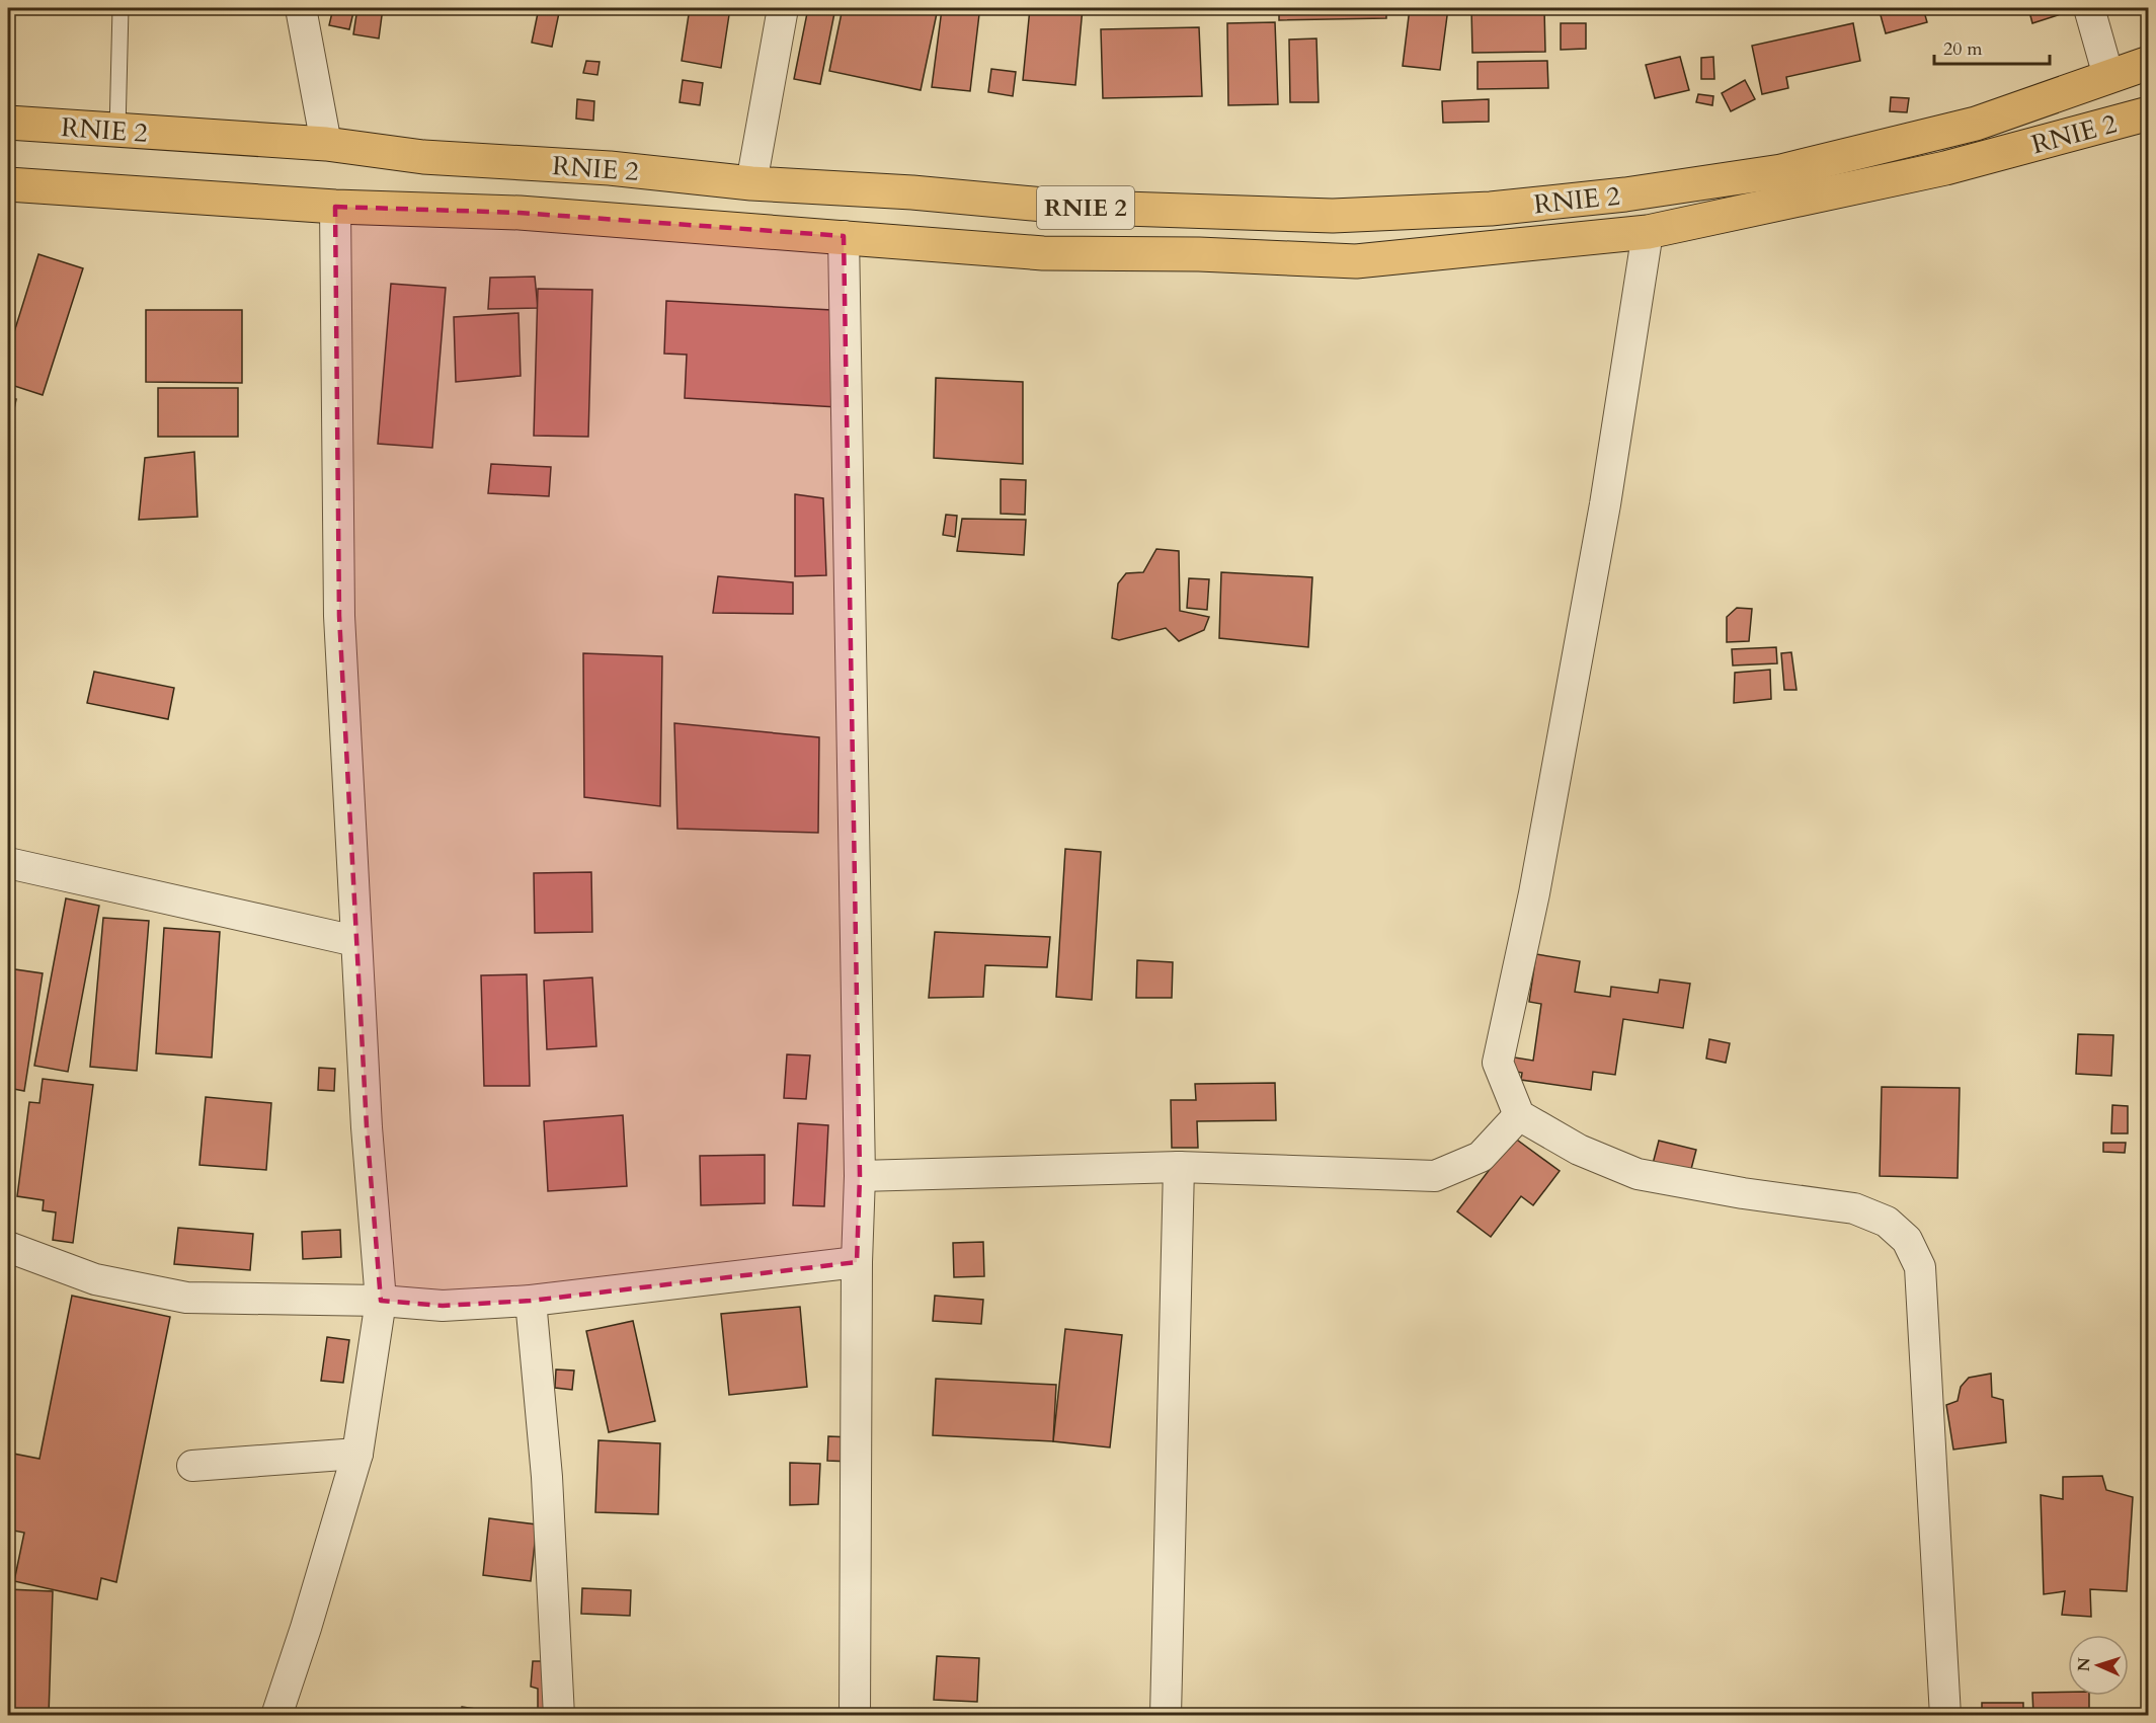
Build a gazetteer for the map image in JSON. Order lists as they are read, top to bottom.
{
  "streets": {
    "highway": ["RNIE 2"]
  },
  "scale_bar": "20 m",
  "north": "left"
}
